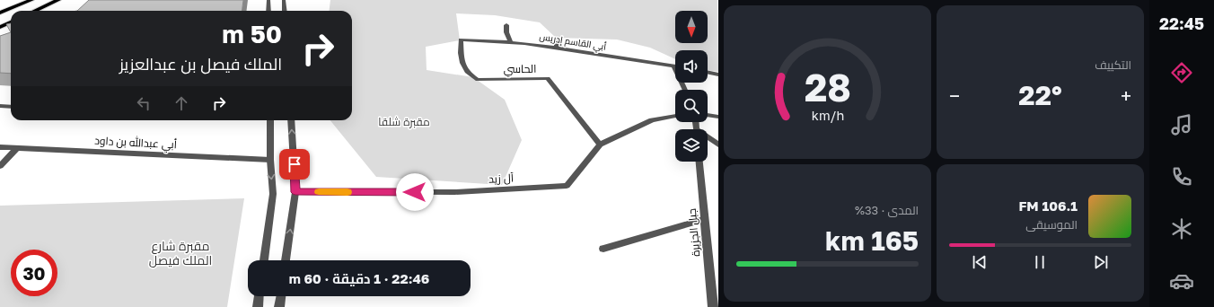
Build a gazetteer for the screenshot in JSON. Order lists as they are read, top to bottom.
{
  "streets": {
    "street": [
      "أبي القاسم إدريس",
      "الحاسي",
      "أبي عبدالله بن داود",
      "آل زيد",
      "جبل الجزيرة"
    ]
  },
  "crossings": [
    ["أبي القاسم إدريس", "الحاسي"],
    ["الحاسي", "آل زيد"]
  ],
  "parks": ["مقبرة شلقا", "مقبرة شارع الملك فيصل"],
  "north": "bottom",
  "page": {
    "tabs": "22:45",
    "tile": [
      "التكييف",
      ["المدى · 33%", "165 km"]
    ],
    "turn": ["50 m", "الملك فيصل بن عبدالعزيز"],
    "heat": ["−", "22°", "+"],
    "song": ["106.1 FM", "الموسيقى"],
    "limit": "30",
    "trip": "22:46 · 1 دقيقة · 60 m",
    "gauge": ["28", "km/h"]
  }
}
